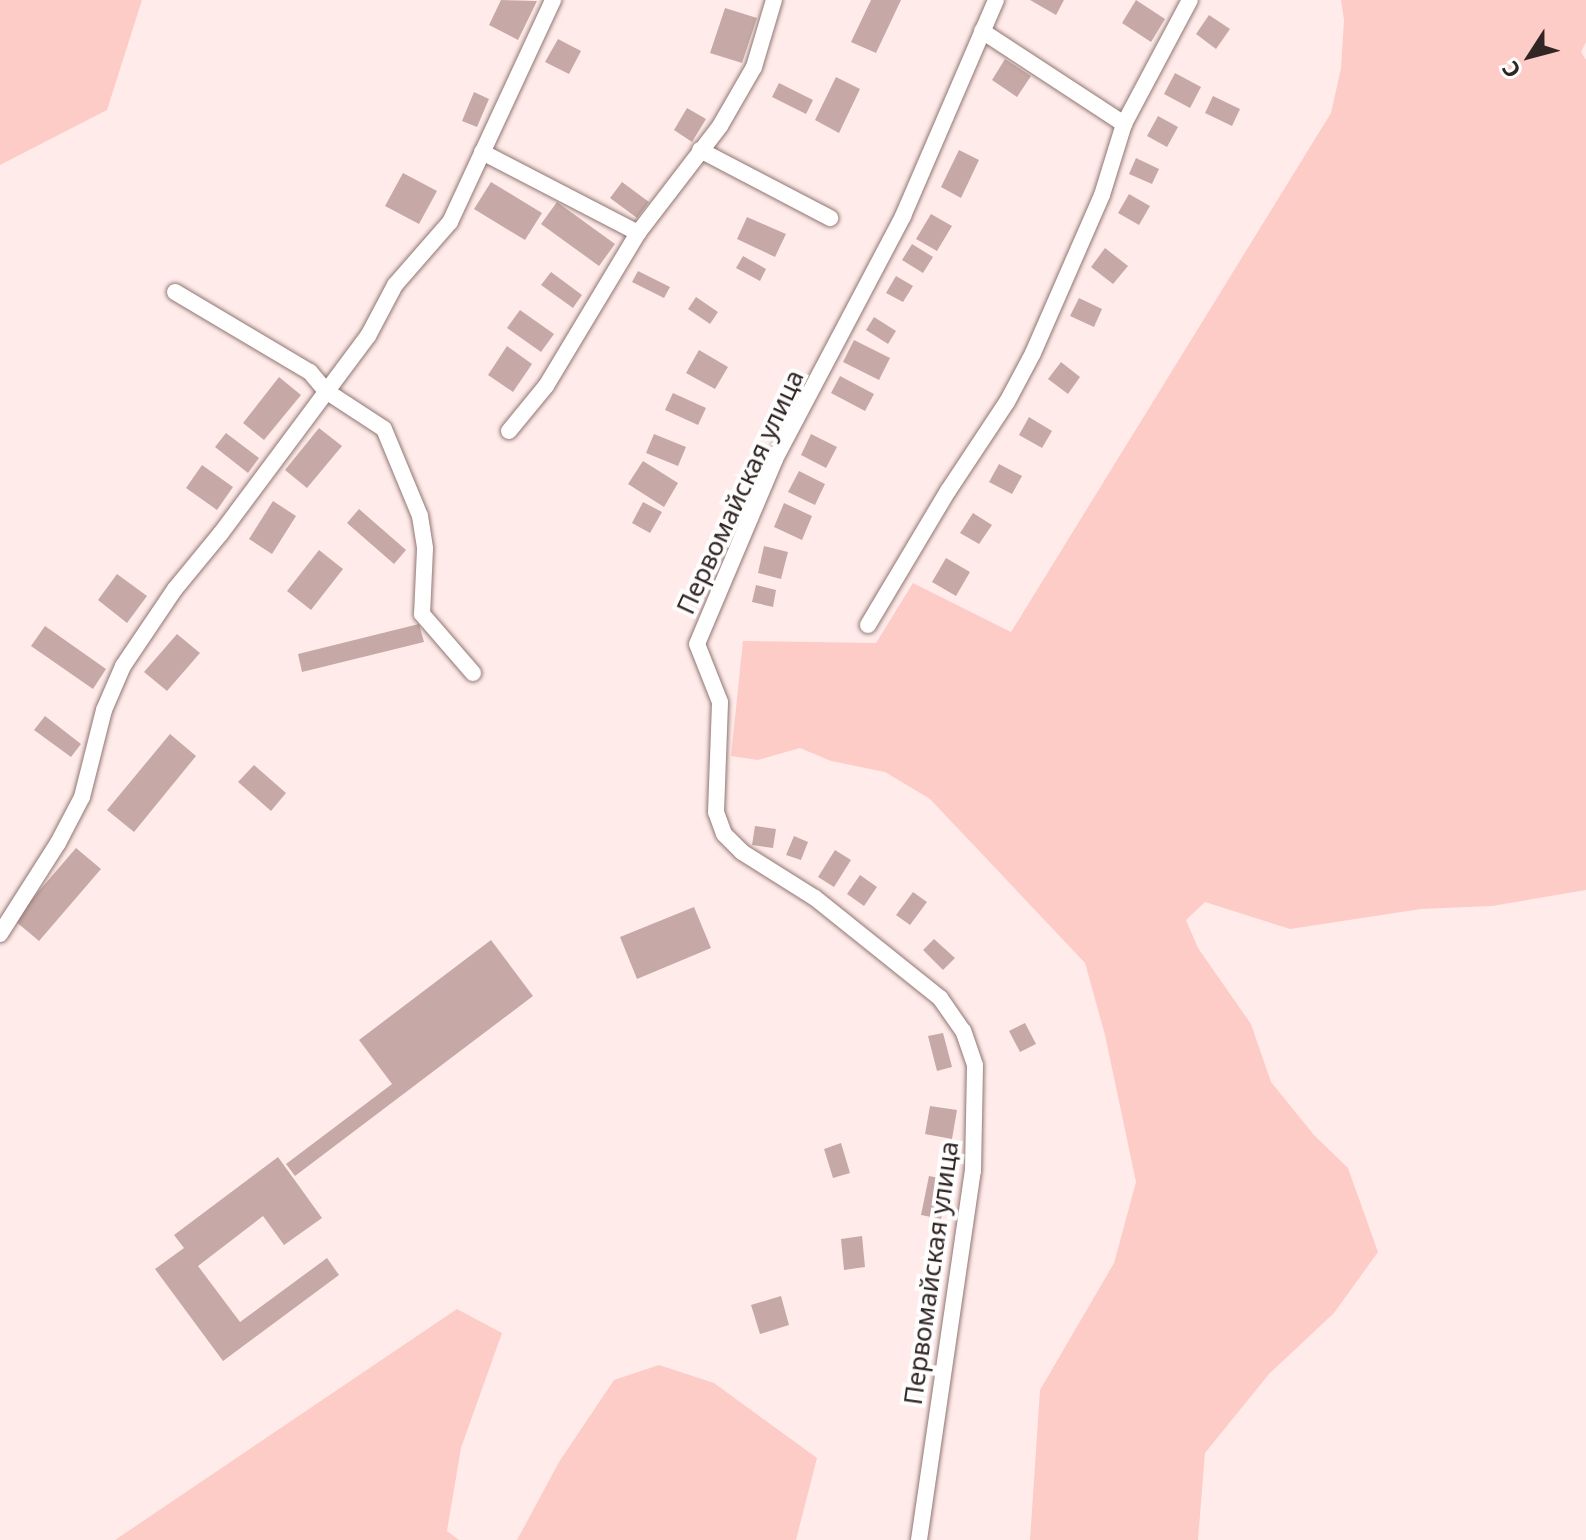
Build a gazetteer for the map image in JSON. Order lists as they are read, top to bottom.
{
  "streets": {
    "street": ["Первомайская улица"]
  },
  "north": "bottom left"
}
